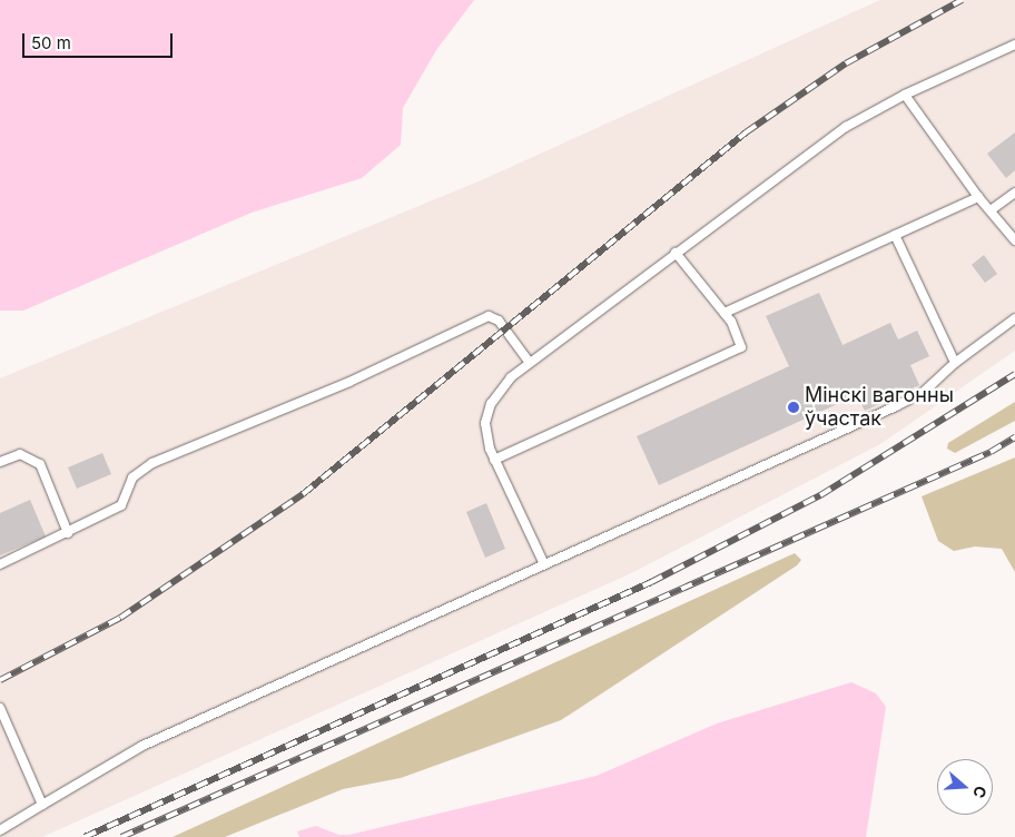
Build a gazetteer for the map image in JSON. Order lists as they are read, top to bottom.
{
  "places": ["Мінскі вагонны ўчастак"],
  "scale_bar": "50 m",
  "north": "right"
}
